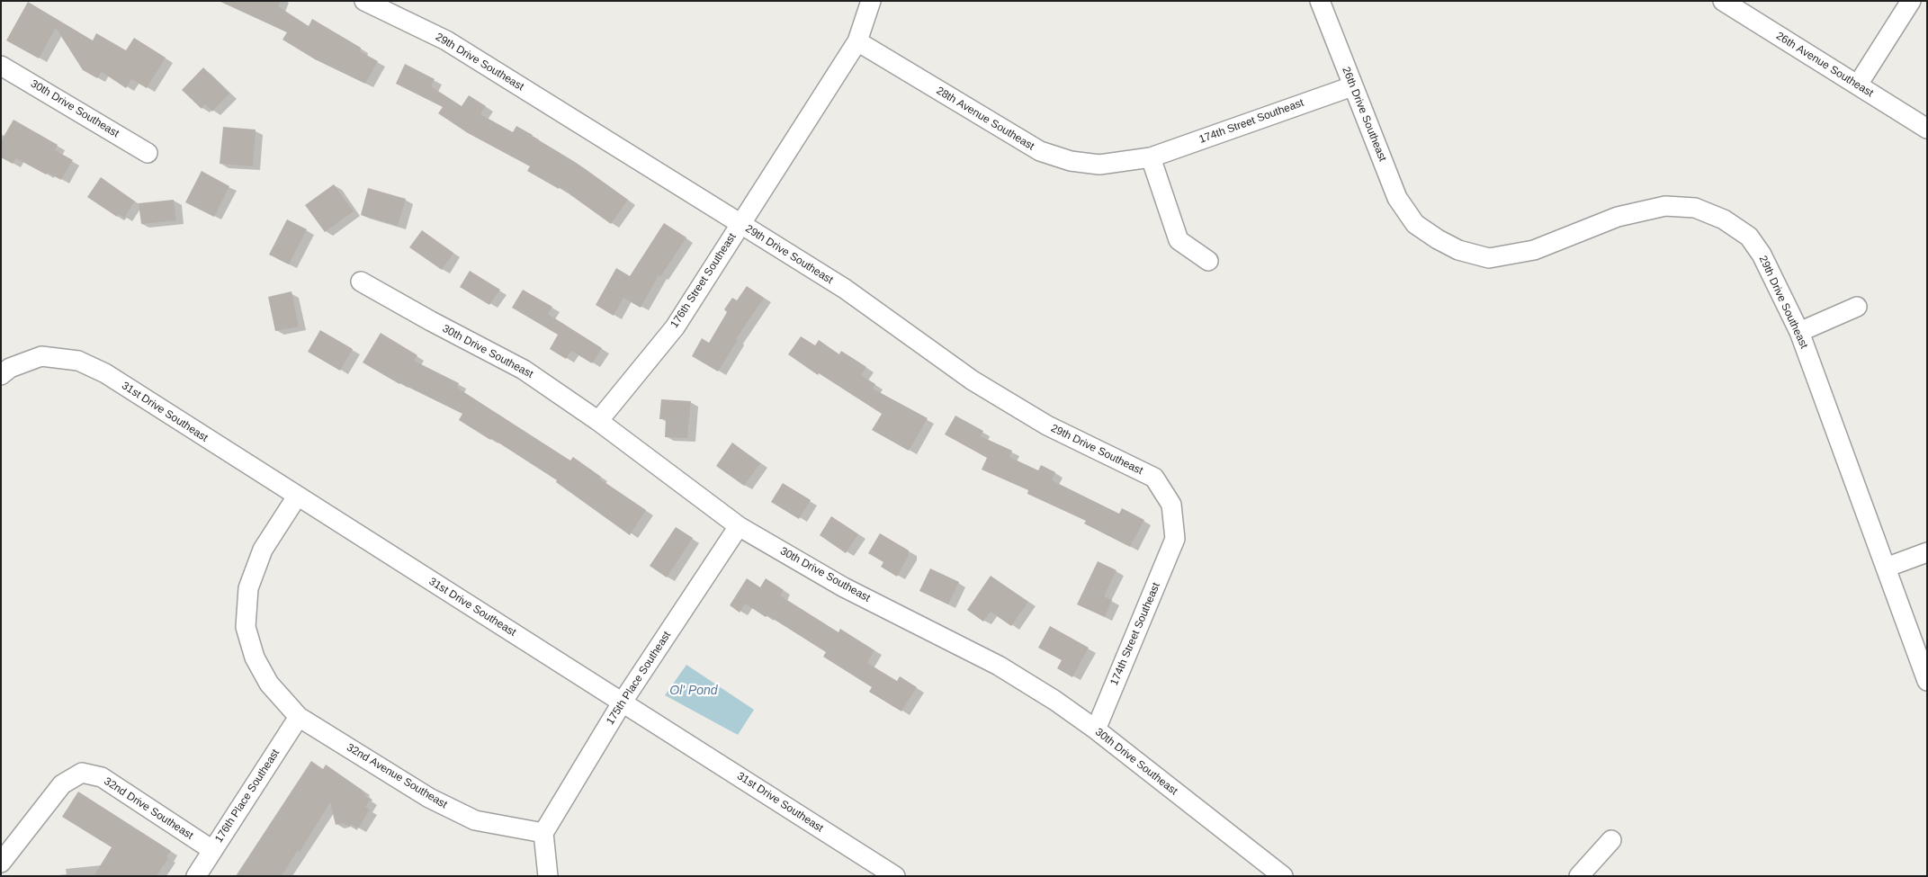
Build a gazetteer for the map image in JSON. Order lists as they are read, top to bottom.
{
  "streets": {
    "street": [
      "29th Drive Southeast",
      "26th Avenue Southeast",
      "30th Drive Southeast",
      "26th Drive Southeast",
      "28th Avenue Southeast",
      "174th Street Southeast",
      "176th Street Southeast",
      "31st Drive Southeast",
      "175th Place Southeast",
      "32nd Avenue Southeast",
      "176th Place Southeast",
      "32nd Drive Southeast"
    ]
  },
  "crossings": [
    ["29th Drive Southeast", "26th Drive Southeast"],
    ["29th Drive Southeast", "174th Street Southeast"],
    ["29th Drive Southeast", "176th Street Southeast"],
    ["30th Drive Southeast", "174th Street Southeast"],
    ["30th Drive Southeast", "176th Street Southeast"],
    ["30th Drive Southeast", "175th Place Southeast"],
    ["26th Drive Southeast", "174th Street Southeast"],
    ["28th Avenue Southeast", "174th Street Southeast"],
    ["28th Avenue Southeast", "176th Street Southeast"],
    ["31st Drive Southeast", "175th Place Southeast"],
    ["31st Drive Southeast", "32nd Avenue Southeast"],
    ["175th Place Southeast", "32nd Avenue Southeast"],
    ["32nd Avenue Southeast", "176th Place Southeast"],
    ["176th Place Southeast", "32nd Drive Southeast"]
  ],
  "water": ["Ol' Pond"]
}
